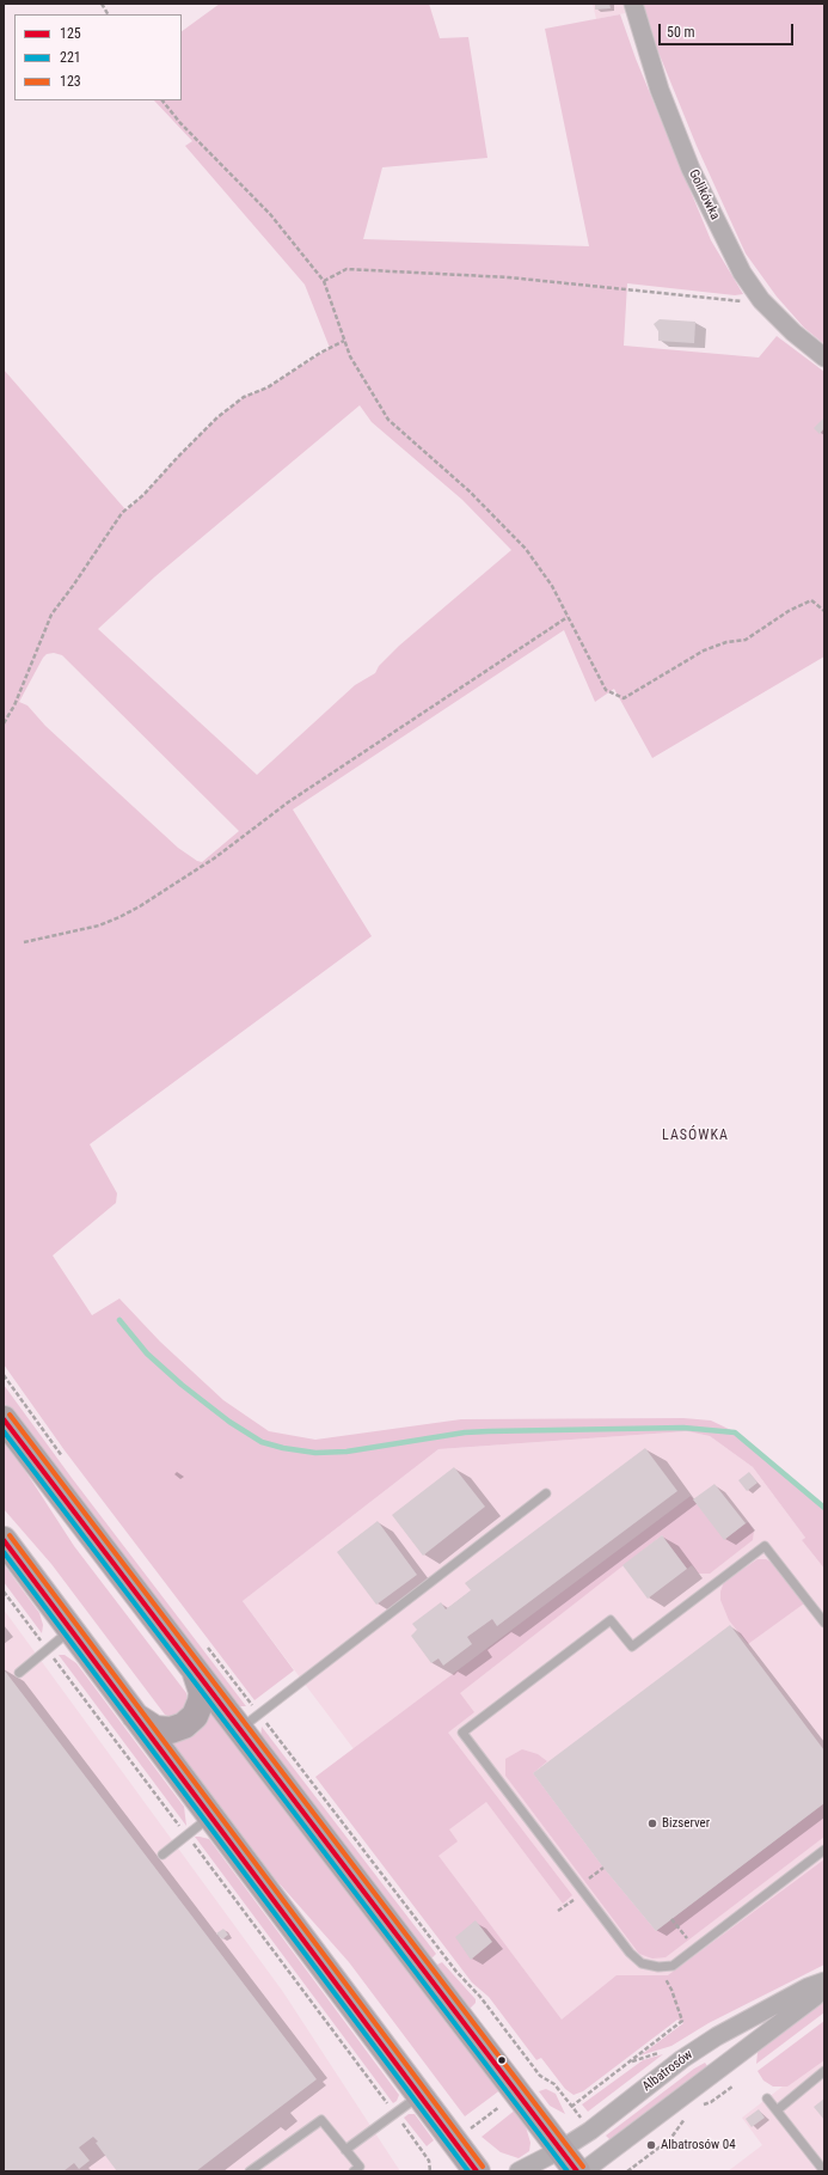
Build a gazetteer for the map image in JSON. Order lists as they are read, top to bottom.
{
  "streets": {
    "street": ["Golikówka", "Albatrosów"]
  },
  "districts": ["LASÓWKA"],
  "places": ["Bizserver", "Albatrosów 04"],
  "lines": ["transit line 123", "transit line 125", "transit line 221"],
  "legend": ["125", "221", "123"],
  "scale_bar": "50 m"
}
